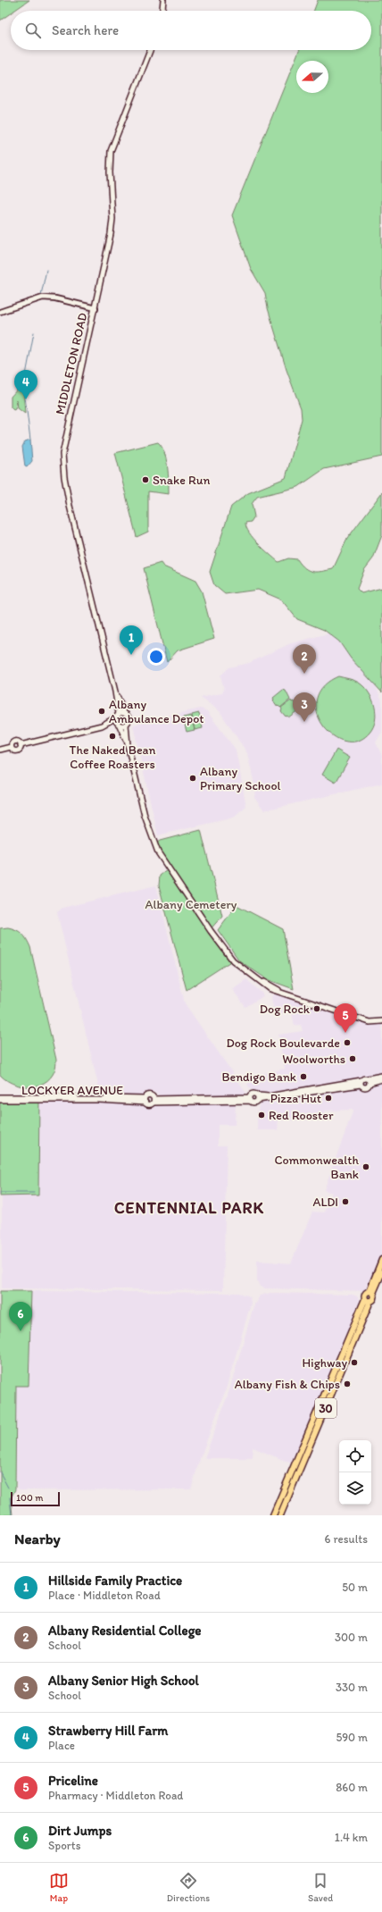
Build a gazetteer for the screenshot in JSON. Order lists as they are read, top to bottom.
{
  "streets": {
    "highway": ["30"],
    "main road": ["MIDDLETON ROAD", "LOCKYER AVENUE"]
  },
  "districts": ["CENTENNIAL PARK"],
  "parks": ["Albany Cemetery"],
  "places": [
    "Snake Run",
    "Albany Ambulance Depot",
    "The Naked Bean Coffee Roasters",
    "Albany Primary School",
    "Dog Rock",
    "Dog Rock Boulevarde",
    "Woolworths",
    "Bendigo Bank",
    "Pizza Hut",
    "Red Rooster",
    "Commonwealth Bank",
    "ALDI",
    "Highway",
    "Albany Fish & Chips"
  ],
  "scale_bar": "100 m",
  "north": "left",
  "page": {
    "search": "Search here",
    "pins": [
      "4",
      "1",
      "2",
      "3",
      "5",
      "6"
    ],
    "scale": "100 m",
    "heading": ["Nearby", "6 results"],
    "list": [
      {
        "mark": "1",
        "name": "Hillside Family Practice",
        "note": "Place · Middleton Road",
        "value": "50 m"
      },
      {
        "mark": "2",
        "name": "Albany Residential College",
        "note": "School",
        "value": "300 m"
      },
      {
        "mark": "3",
        "name": "Albany Senior High School",
        "note": "School",
        "value": "330 m"
      },
      {
        "mark": "4",
        "name": "Strawberry Hill Farm",
        "note": "Place",
        "value": "590 m"
      },
      {
        "mark": "5",
        "name": "Priceline",
        "note": "Pharmacy · Middleton Road",
        "value": "860 m"
      },
      {
        "mark": "6",
        "name": "Dirt Jumps",
        "note": "Sports",
        "value": "1.4 km"
      }
    ],
    "nav": ["Map", "Directions", "Saved"]
  }
}
